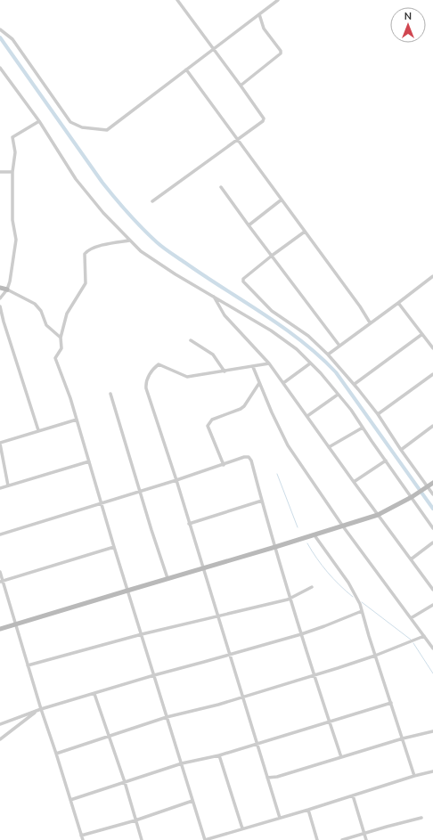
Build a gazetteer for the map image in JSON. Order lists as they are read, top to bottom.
{
  "north": "top"
}
